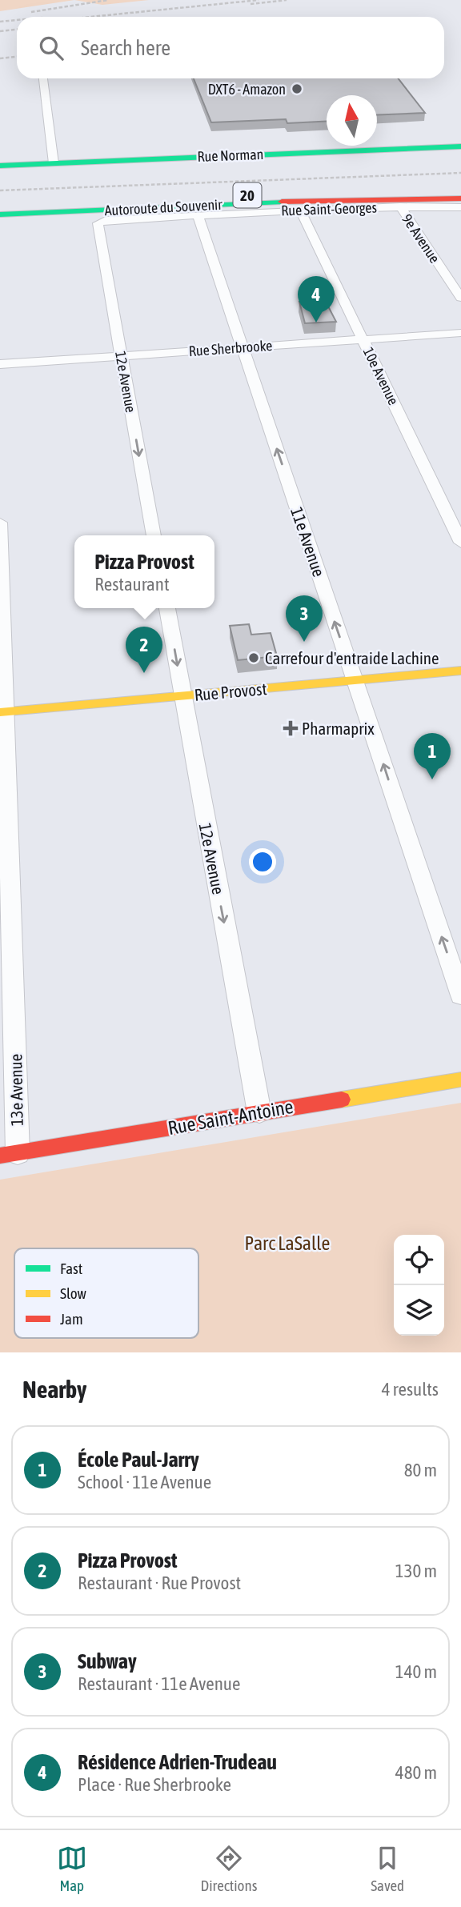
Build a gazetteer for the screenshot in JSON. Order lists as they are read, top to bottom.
{
  "streets": {
    "main road": [
      "Rue Norman",
      "20",
      "Autoroute du Souvenir",
      "Rue Provost",
      "Rue Saint-Antoine"
    ],
    "street": [
      "Rue Saint-Georges",
      "9e Avenue",
      "Rue Sherbrooke",
      "10e Avenue",
      "12e Avenue",
      "11e Avenue",
      "13e Avenue"
    ]
  },
  "crossings": [
    ["Rue Saint-Georges", "9e Avenue"],
    ["Rue Saint-Georges", "10e Avenue"],
    ["Rue Saint-Georges", "12e Avenue"],
    ["Rue Saint-Georges", "11e Avenue"],
    ["Rue Sherbrooke", "10e Avenue"],
    ["Rue Sherbrooke", "12e Avenue"],
    ["Rue Sherbrooke", "11e Avenue"],
    ["12e Avenue", "Rue Provost"],
    ["12e Avenue", "Rue Saint-Antoine"],
    ["11e Avenue", "Rue Provost"],
    ["Rue Provost", "13e Avenue"],
    ["13e Avenue", "Rue Saint-Antoine"]
  ],
  "one_way": ["12e Avenue", "11e Avenue"],
  "parks": ["Parc LaSalle"],
  "places": {
    "other": ["DXT6 - Amazon", "Carrefour d'entraide Lachine"],
    "health": ["Pharmaprix"]
  },
  "legend": ["Fast", "Slow", "Jam"],
  "north": "top",
  "page": {
    "search": "Search here",
    "pins": [
      "4",
      "3",
      "2",
      "1"
    ],
    "popup": ["Pizza Provost", "Restaurant"],
    "heading": ["Nearby", "4 results"],
    "list": [
      {
        "mark": "1",
        "name": "École Paul-Jarry",
        "note": "School · 11e Avenue",
        "value": "80 m"
      },
      {
        "mark": "2",
        "name": "Pizza Provost",
        "note": "Restaurant · Rue Provost",
        "value": "130 m"
      },
      {
        "mark": "3",
        "name": "Subway",
        "note": "Restaurant · 11e Avenue",
        "value": "140 m"
      },
      {
        "mark": "4",
        "name": "Résidence Adrien-Trudeau",
        "note": "Place · Rue Sherbrooke",
        "value": "480 m"
      }
    ],
    "nav": ["Map", "Directions", "Saved"]
  }
}
